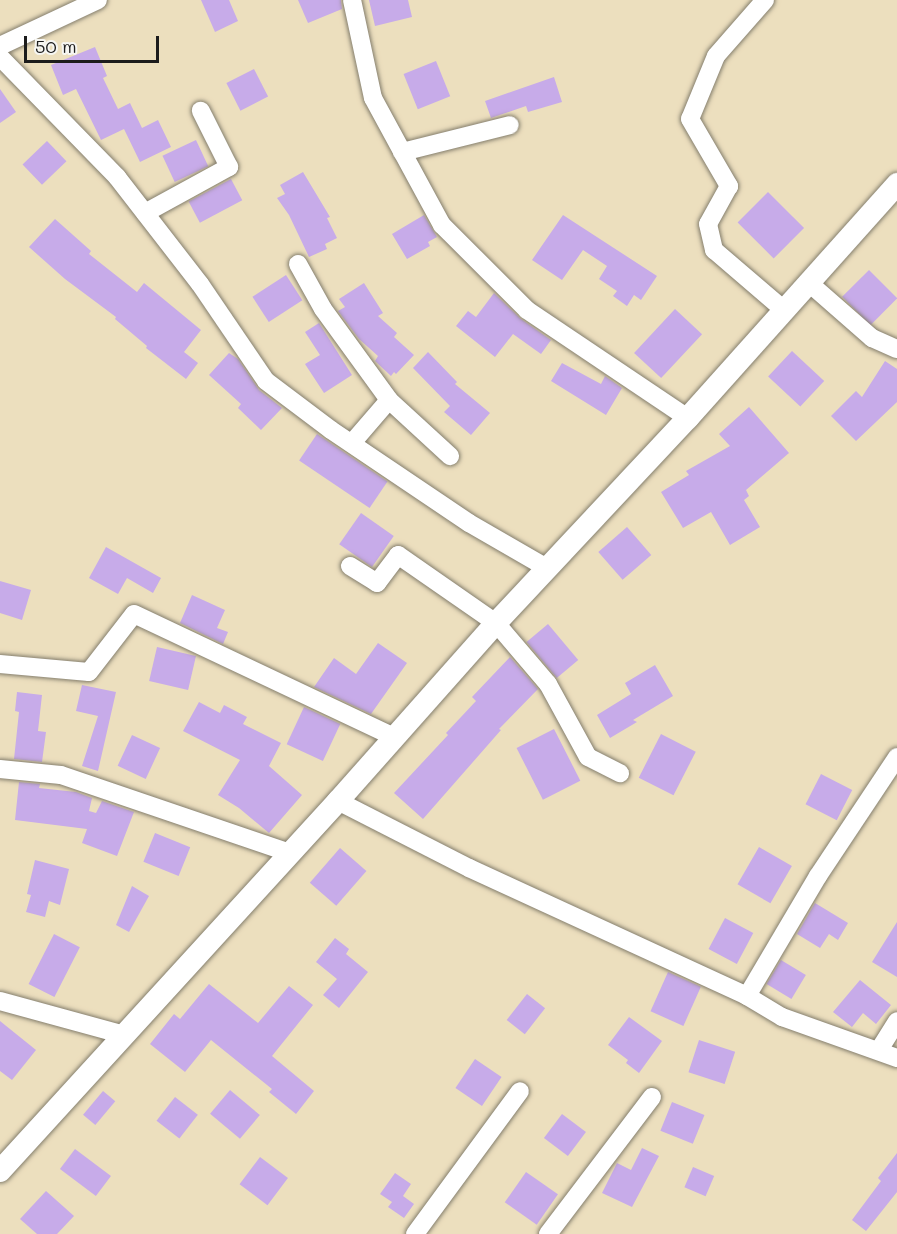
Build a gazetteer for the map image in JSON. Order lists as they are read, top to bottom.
{
  "scale_bar": "50 m"
}
